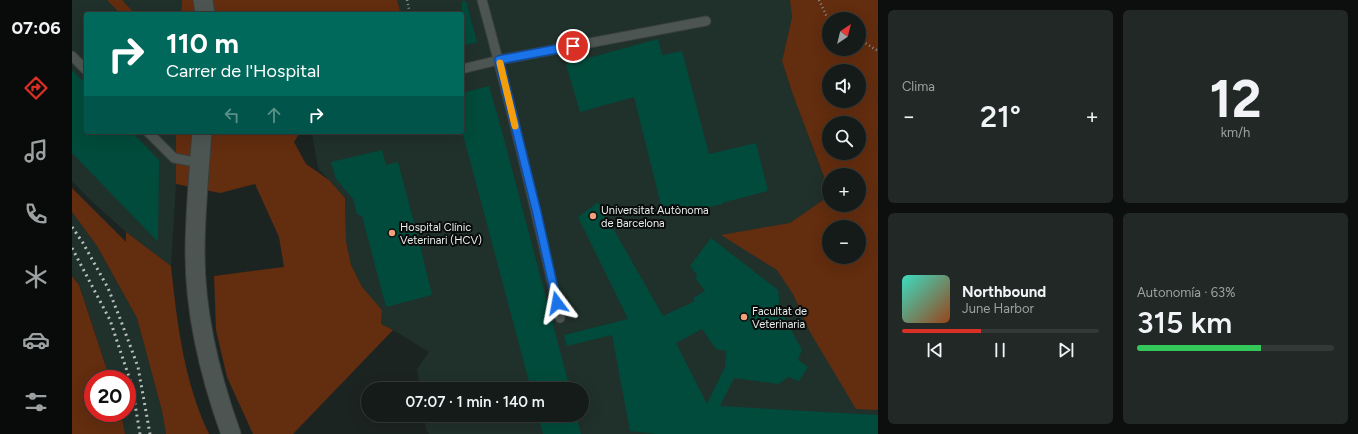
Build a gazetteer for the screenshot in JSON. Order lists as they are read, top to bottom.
{
  "places": ["Universitat Autònoma de Barcelona", "Hospital Clínic Veterinari (HCV)", "Facultat de Veterinaria"],
  "north": "top right",
  "page": {
    "tabs": "07:06",
    "tile": [
      "Clima",
      ["12", "km/h"],
      ["Autonomía · 63%", "315 km"]
    ],
    "map_buttons": ["+", "−"],
    "turn": ["110 m", "Carrer de l'Hospital"],
    "heat": ["−", "21°", "+"],
    "song": ["Northbound", "June Harbor"],
    "limit": "20",
    "trip": "07:07 · 1 min · 140 m"
  }
}
